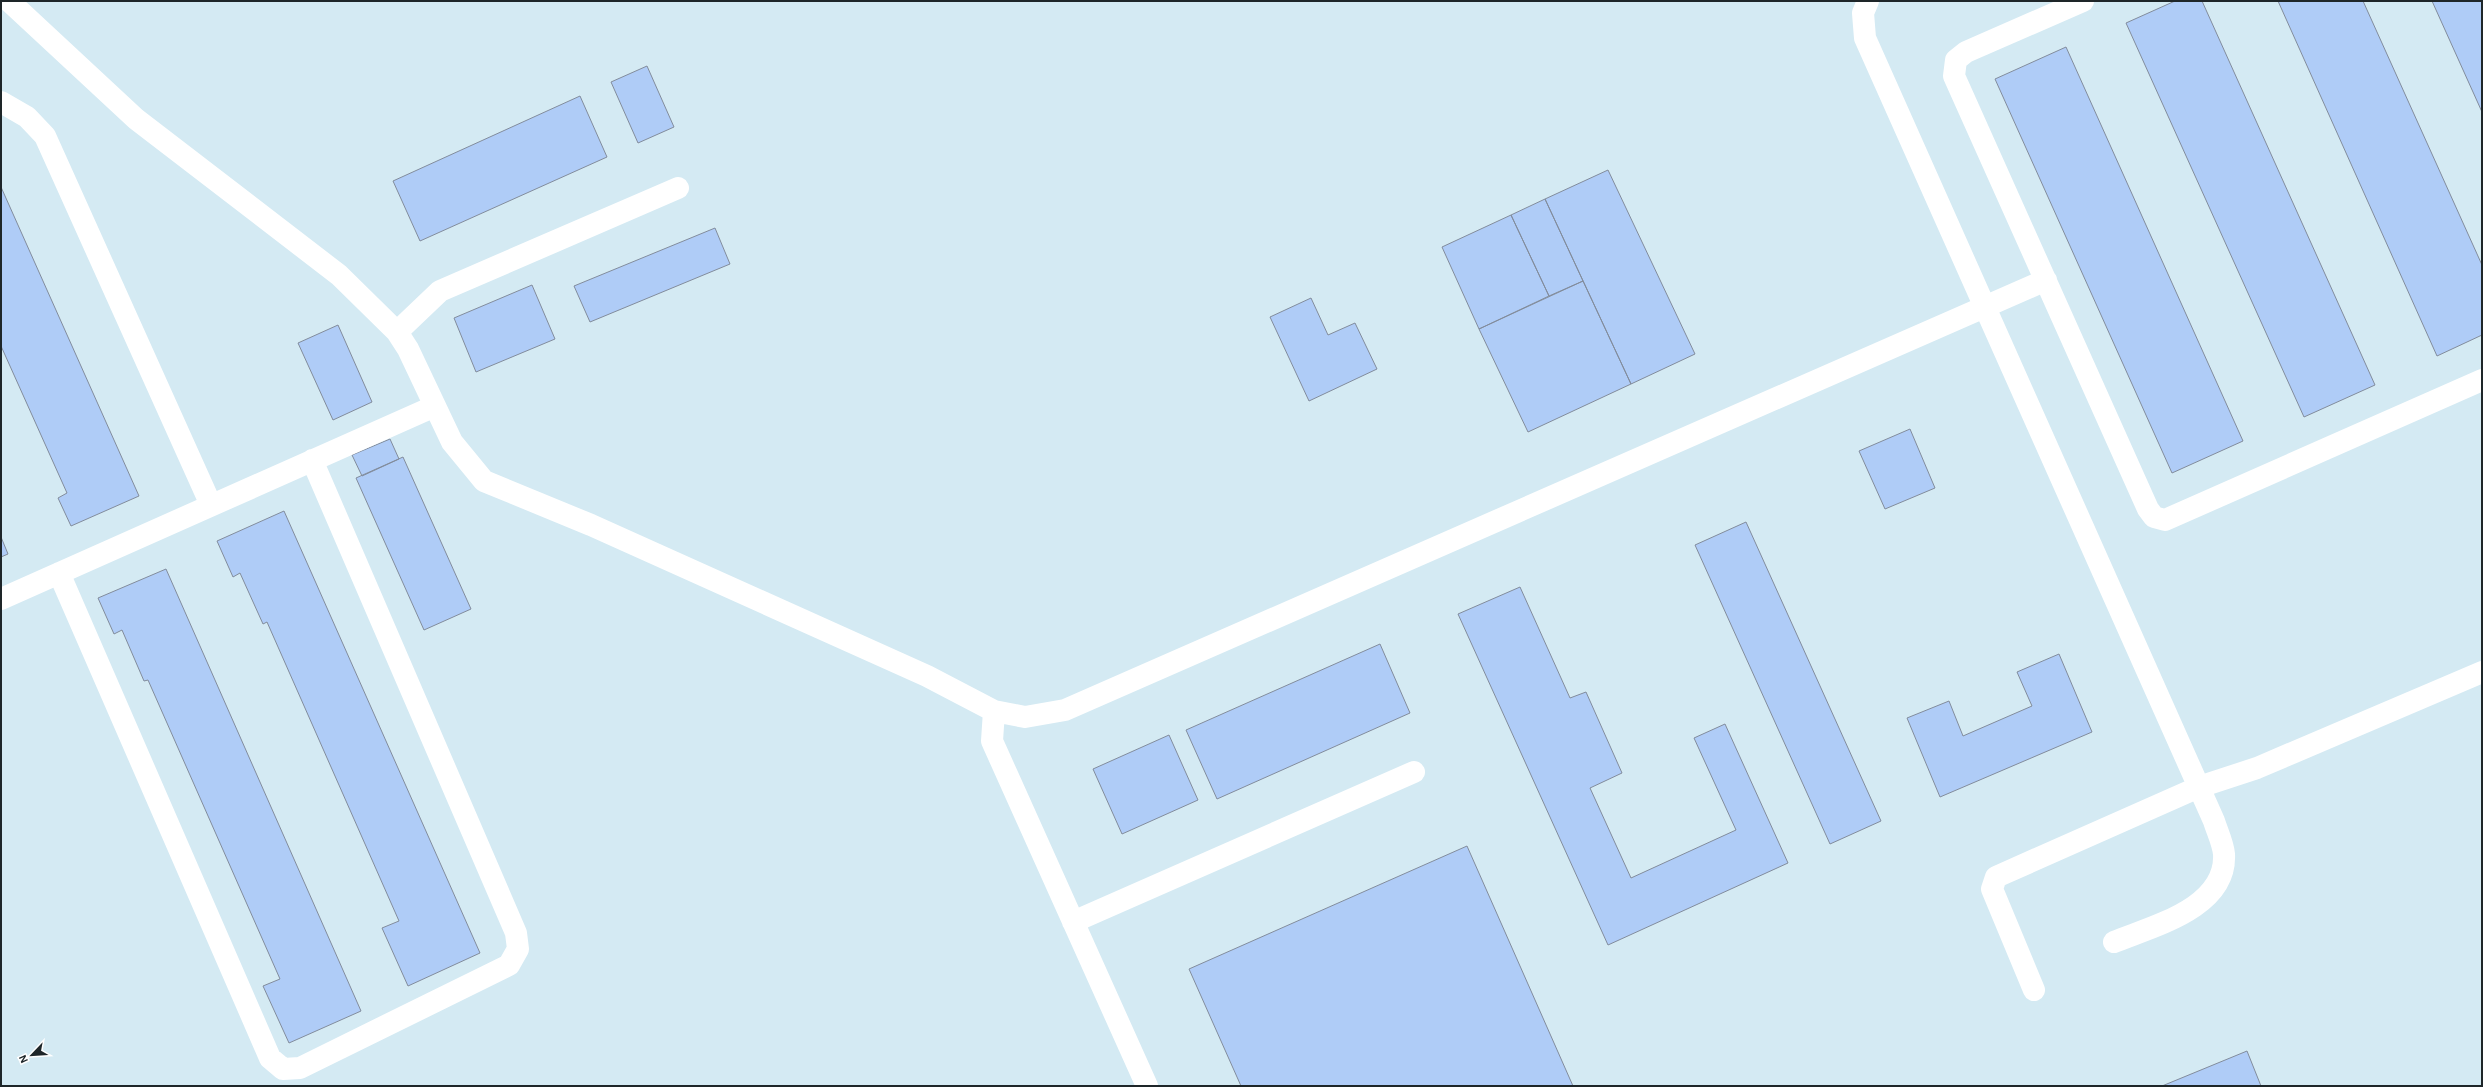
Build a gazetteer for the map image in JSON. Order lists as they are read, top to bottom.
{
  "north": "bottom left"
}
